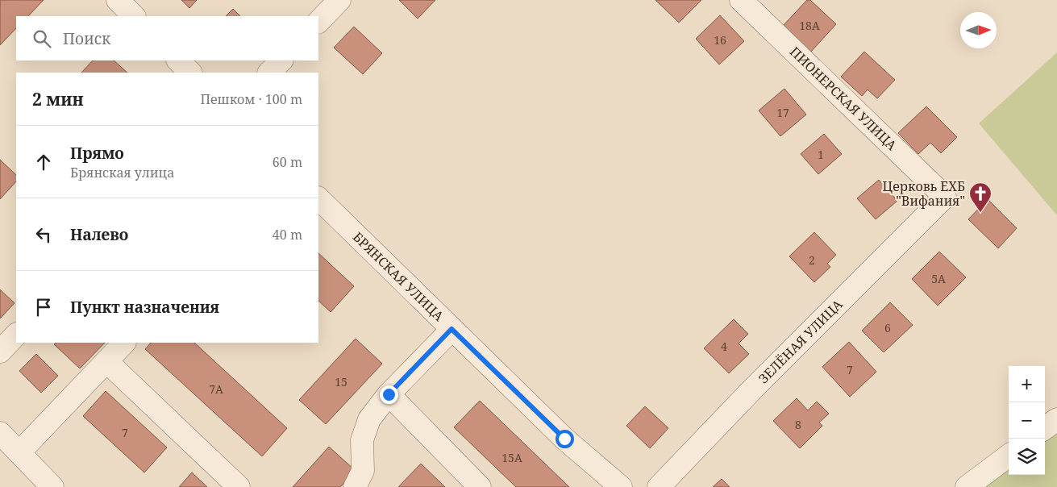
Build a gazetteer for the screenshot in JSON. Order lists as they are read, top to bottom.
{
  "streets": {
    "street": ["ПИОНЕРСКАЯ УЛИЦА", "БРЯНСКАЯ УЛИЦА", "ЗЕЛЁНАЯ УЛИЦА"]
  },
  "crossings": [
    ["ПИОНЕРСКАЯ УЛИЦА", "ЗЕЛЁНАЯ УЛИЦА"]
  ],
  "places": {
    "church": ["Церковь ЕХБ \"Вифания\""]
  },
  "house_numbers": [
    "18А",
    "16",
    "17",
    "1",
    "2",
    "5А",
    "6",
    "4",
    "7",
    "15",
    "7А",
    "8",
    "7",
    "15А"
  ],
  "north": "right",
  "page": {
    "search": "Поиск",
    "heading": ["2 мин", "Пешком · 100 m"],
    "list": [
      ["Прямо", "Брянская улица", "60 m"],
      ["Налево", "40 m"],
      "Пункт назначения"
    ],
    "map_buttons": ["+", "−"]
  }
}
